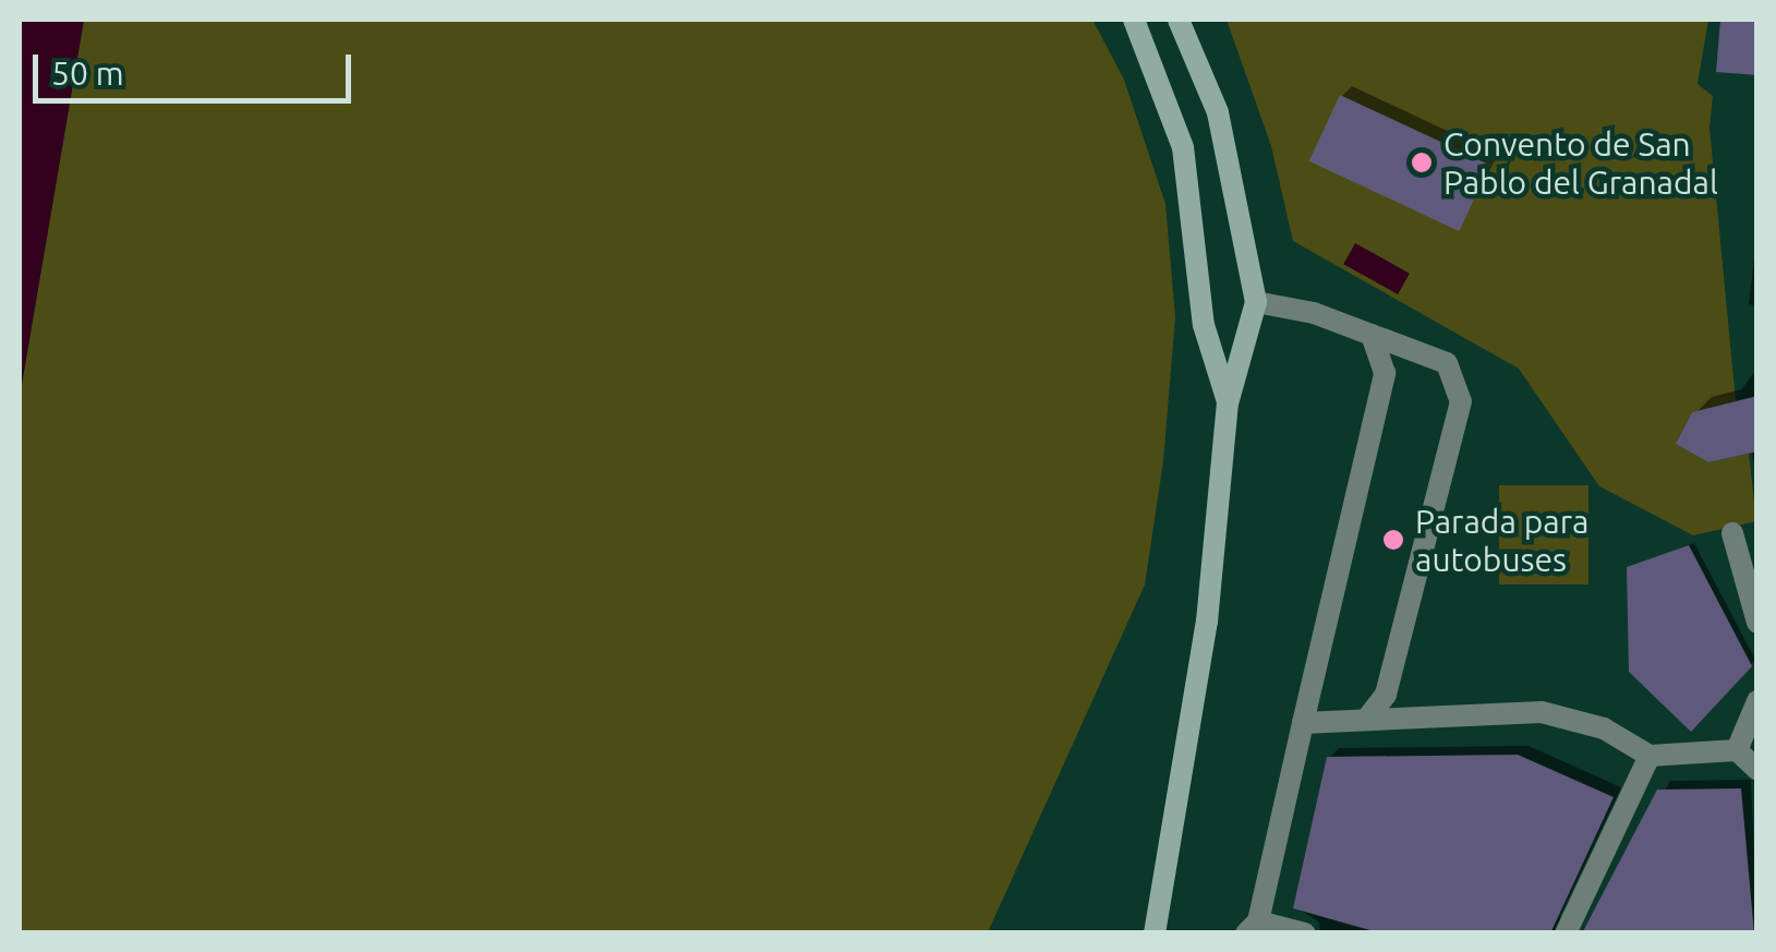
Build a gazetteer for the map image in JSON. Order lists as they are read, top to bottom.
{
  "places": ["Convento de San Pablo del Granadal", "Parada para autobuses"],
  "scale_bar": "50 m"
}
